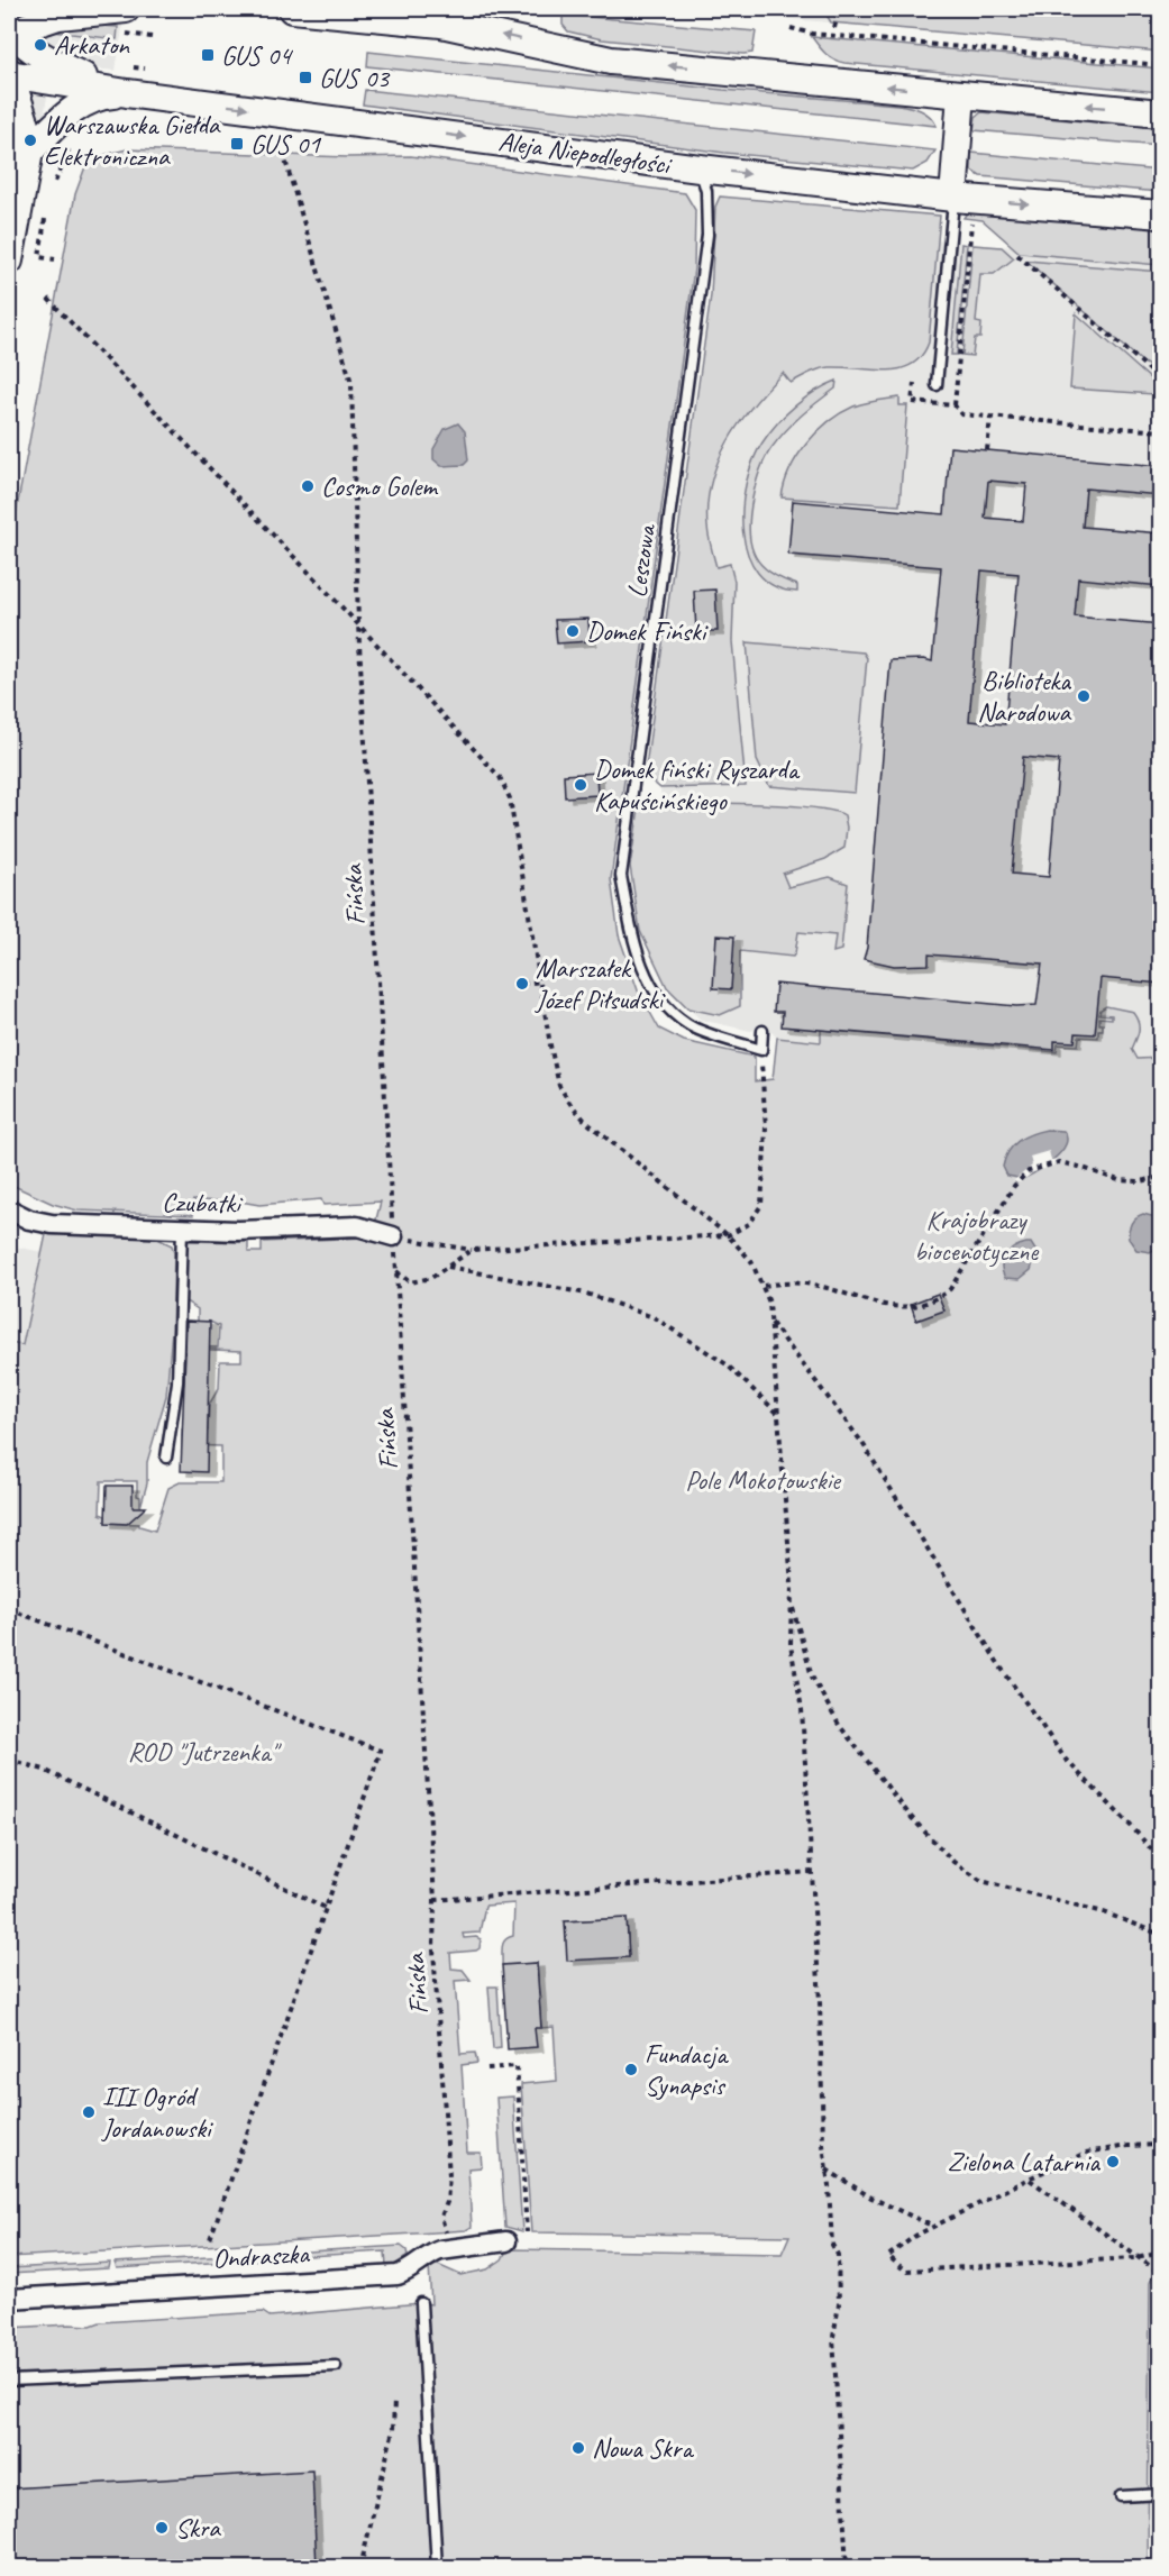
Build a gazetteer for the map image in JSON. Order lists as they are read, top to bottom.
{
  "streets": {
    "main road": ["Aleja Niepodległości"],
    "street": ["Czubatki", "Ondraszka"],
    "lane": ["Leszowa"],
    "path": ["Fińska"]
  },
  "crossings": [
    ["Aleja Niepodległości", "Leszowa"],
    ["Fińska", "Czubatki"],
    ["Fińska", "Ondraszka"]
  ],
  "parks": ["Krajobrazy biocenotyczne", "Pole Mokotowskie", "ROD \"Jutrzenka\""],
  "places": {
    "other": [
      "Arkaton",
      "Warszawska Giełda Elektroniczna",
      "Cosmo Golem",
      "Domek Fiński",
      "Biblioteka Narodowa",
      "Domek fiński Ryszarda Kapuścińskiego",
      "Marszałek Józef Piłsudski",
      "Fundacja Synapsis",
      "III Ogród Jordanowski",
      "Zielona Latarnia",
      "Nowa Skra",
      "Skra"
    ],
    "transit": ["GUS 04", "GUS 03", "GUS 01"]
  }
}
